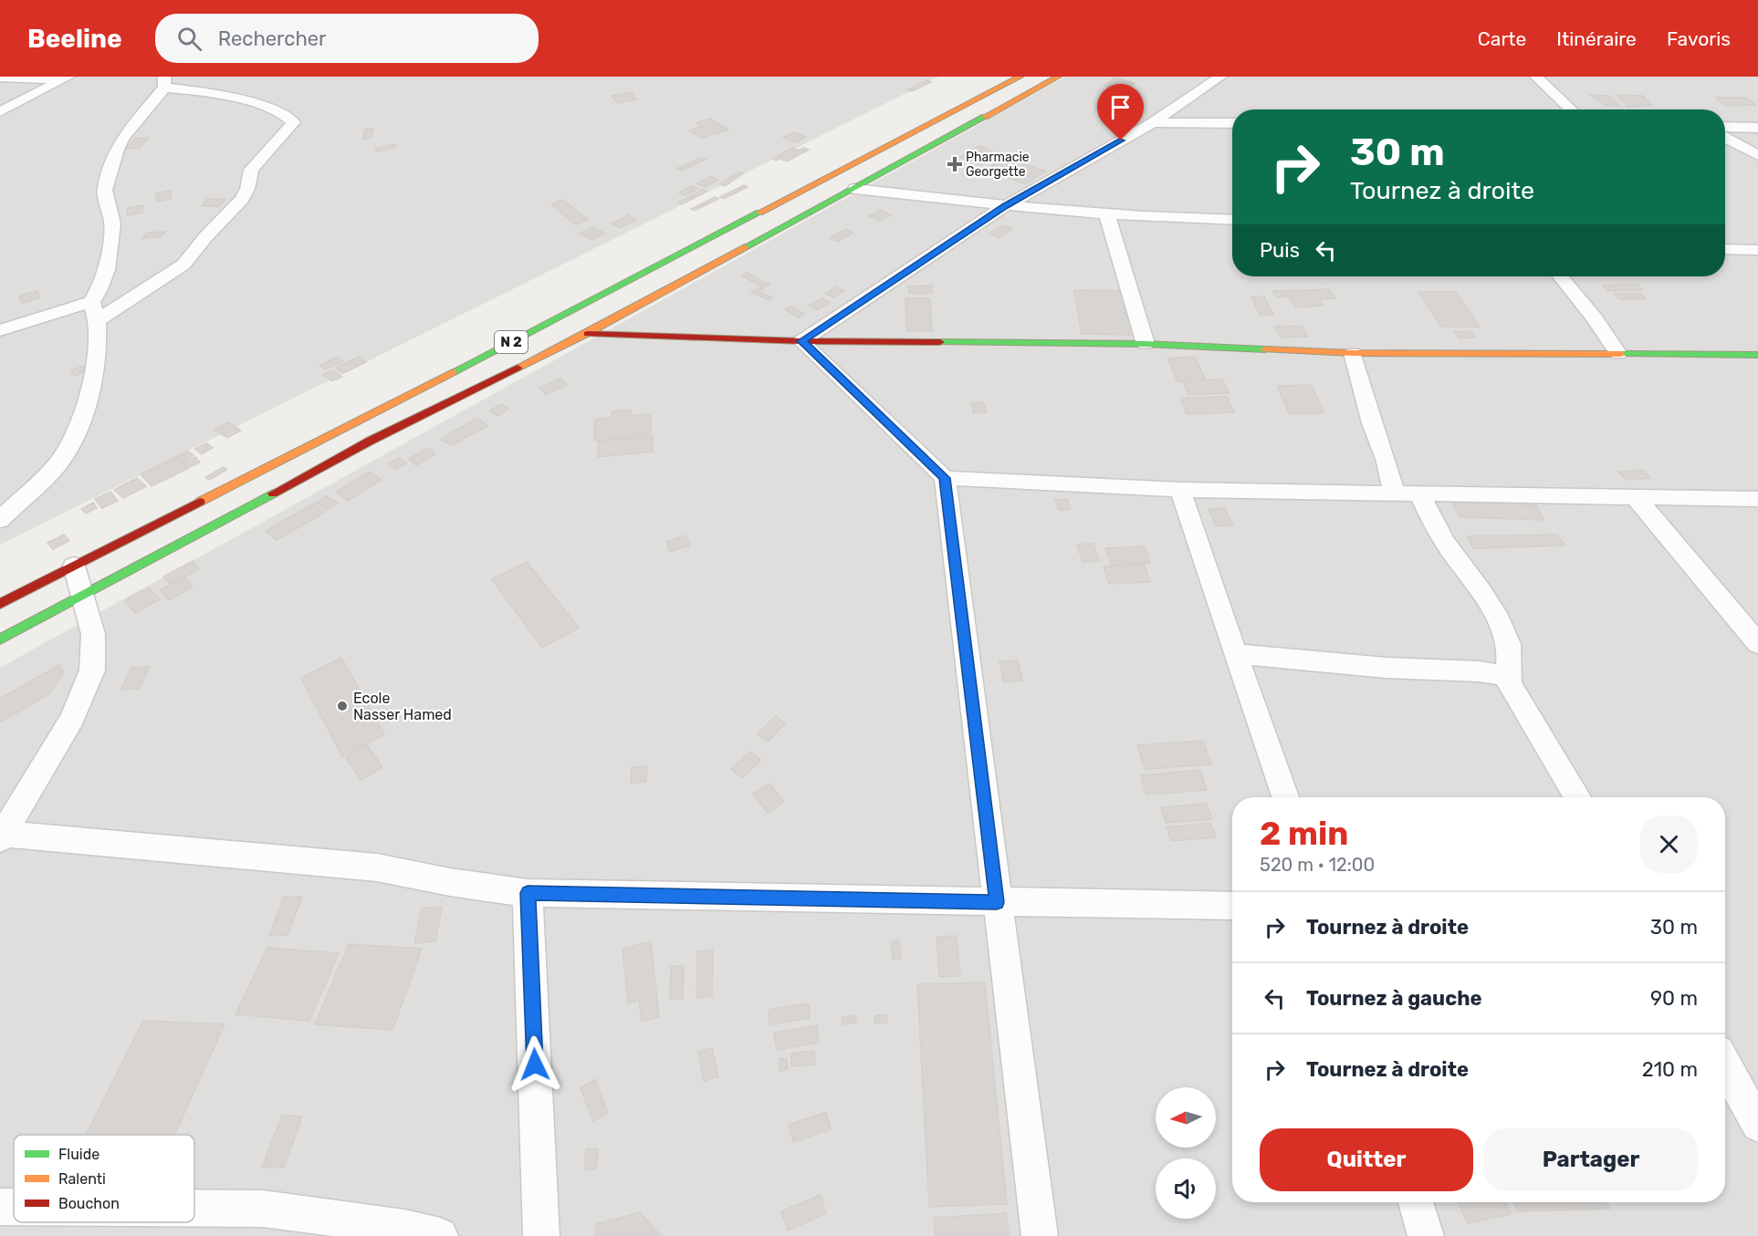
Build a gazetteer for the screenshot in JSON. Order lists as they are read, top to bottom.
{
  "streets": {
    "street": ["N 2"]
  },
  "places": {
    "health": ["Pharmacie Georgette"],
    "other": ["Ecole Nasser Hamed"]
  },
  "legend": ["Fluide", "Ralenti", "Bouchon"],
  "north": "left",
  "page": {
    "header": "Beeline",
    "search": "Rechercher",
    "nav": ["Carte", "Itinéraire", "Favoris"],
    "turn": ["30 m", "Tournez à droite"],
    "then": "Puis",
    "heading": ["2 min", "520 m · 12:00"],
    "list": [
      {
        "name": "Tournez à droite",
        "value": "30 m"
      },
      {
        "name": "Tournez à gauche",
        "value": "90 m"
      },
      {
        "name": "Tournez à droite",
        "value": "210 m"
      }
    ],
    "buttons": ["Quitter", "Partager"]
  }
}
